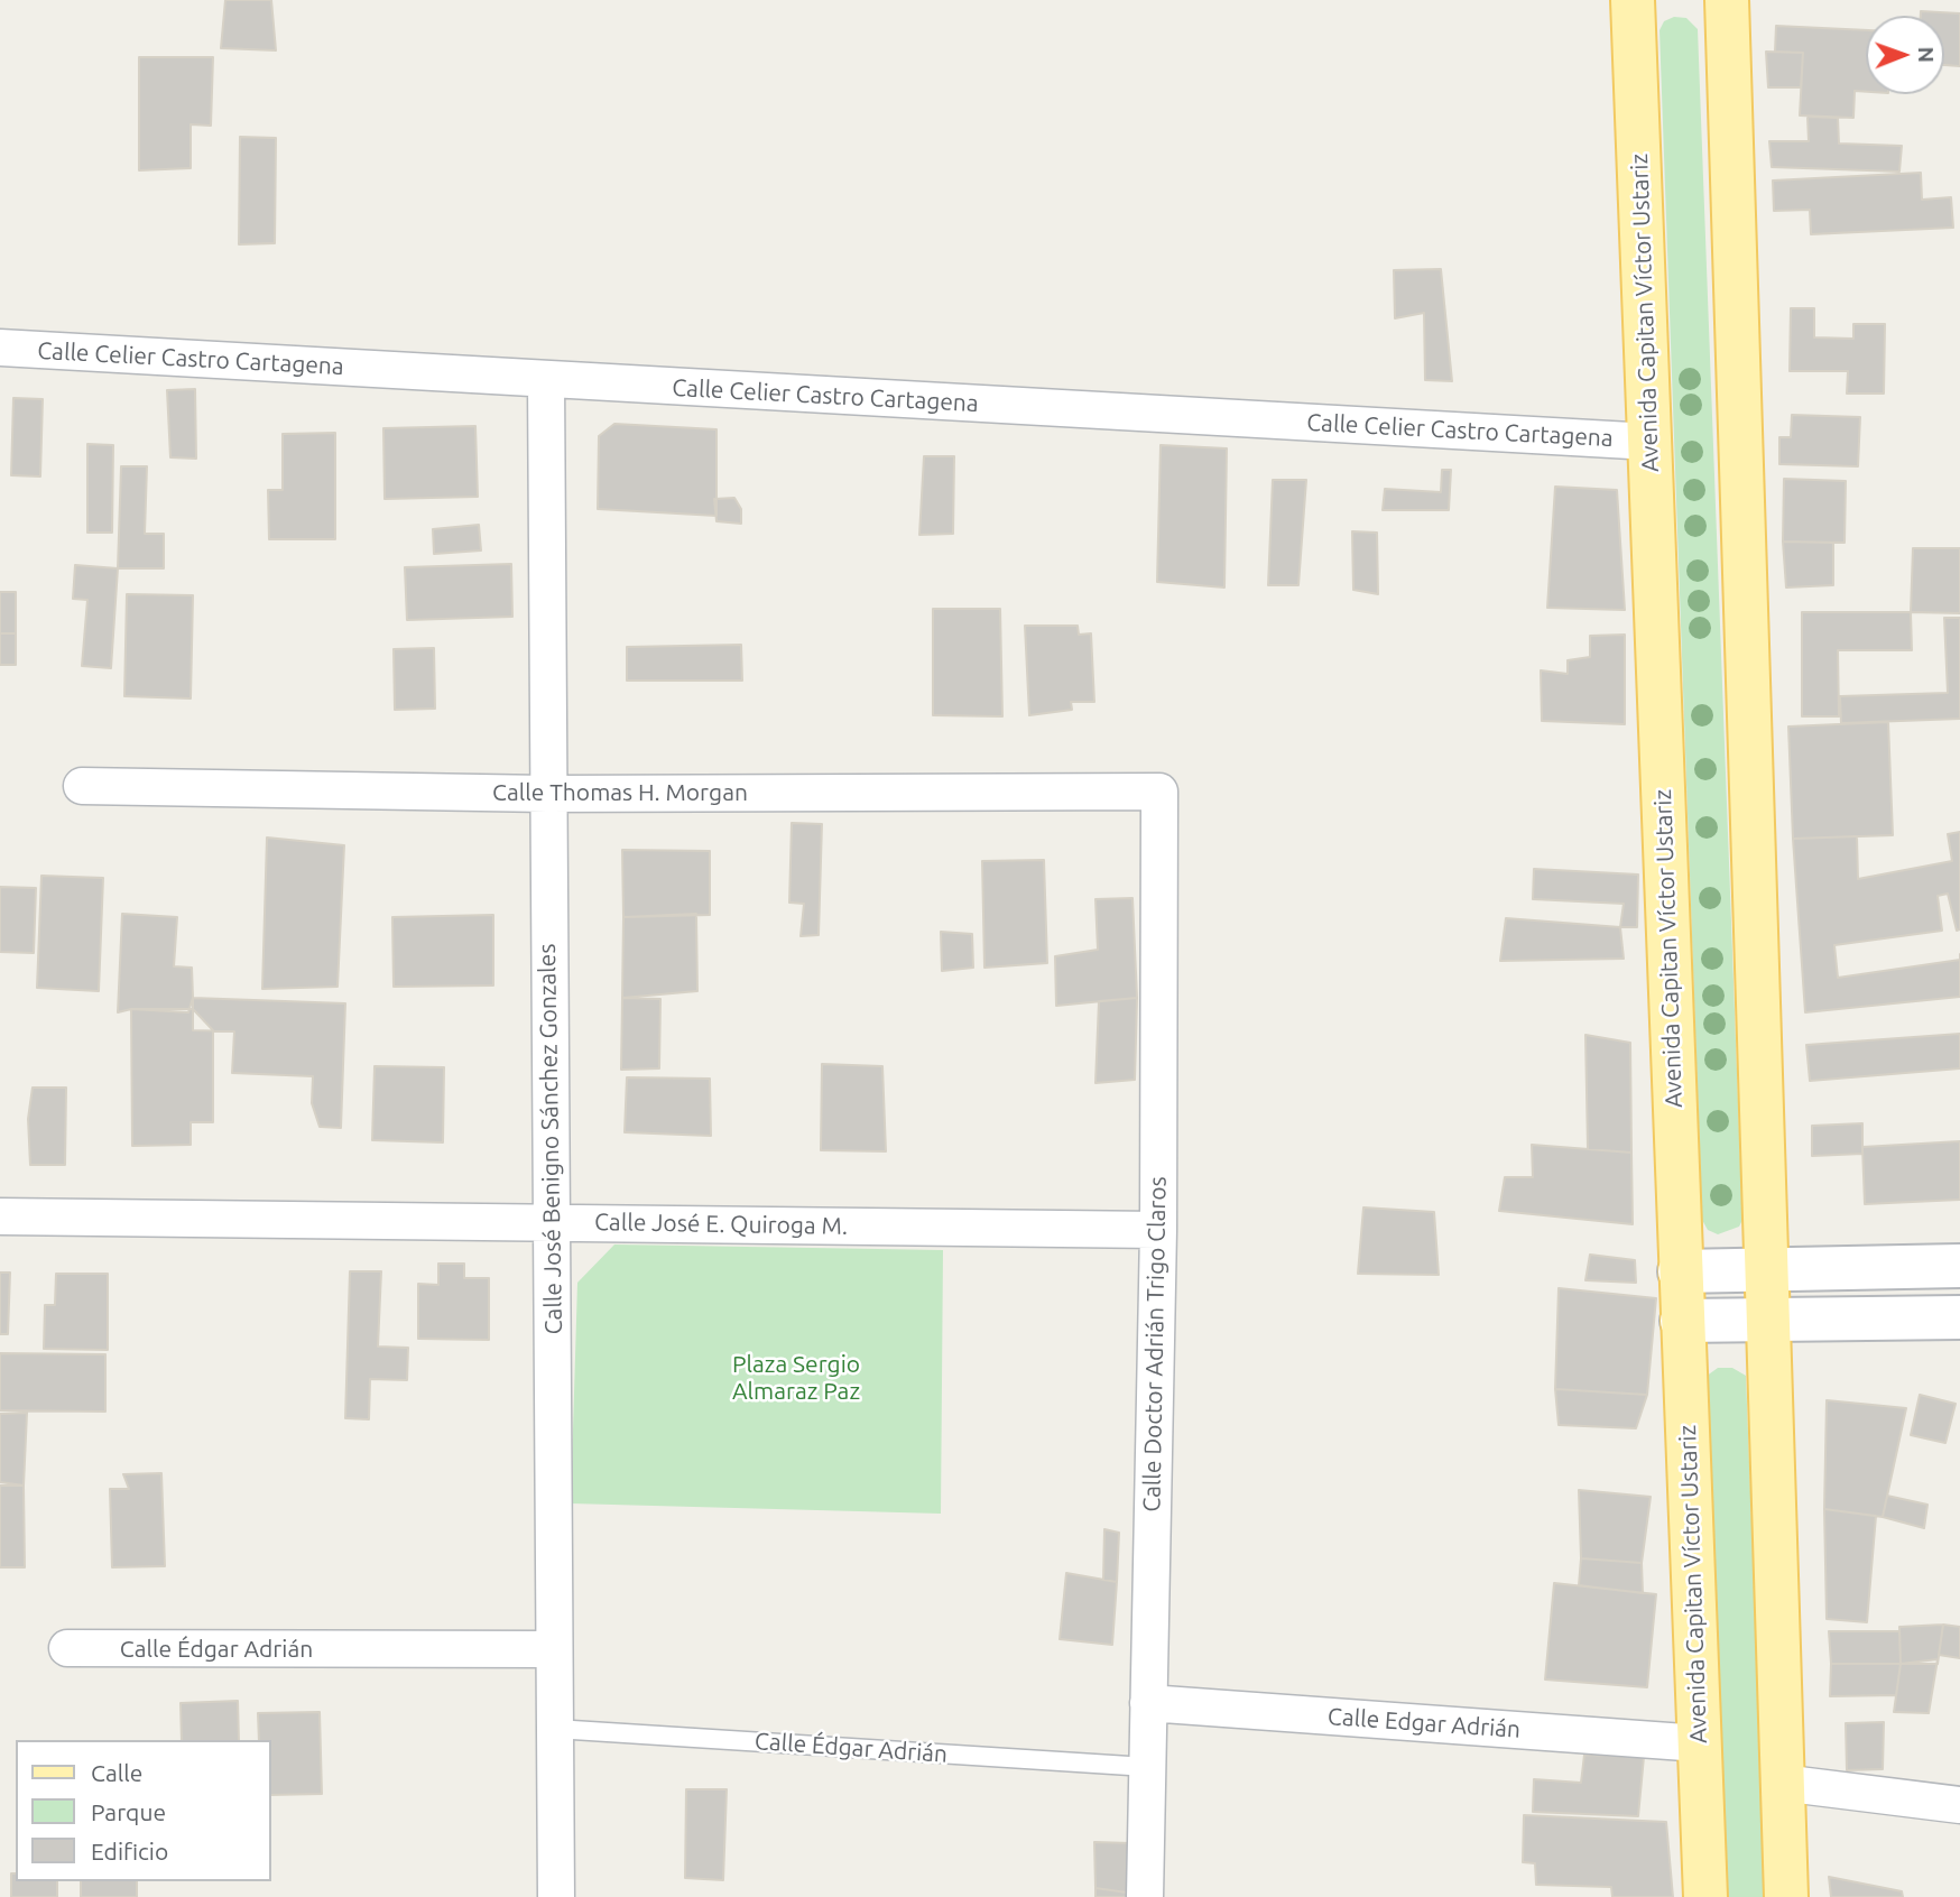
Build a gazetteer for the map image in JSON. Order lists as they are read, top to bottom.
{
  "streets": {
    "main road": ["Avenida Capitan Víctor Ustariz"],
    "street": [
      "Calle Celier Castro Cartagena",
      "Calle Thomas H. Morgan",
      "Calle José Benigno Sánchez Gonzales",
      "Calle José E. Quiroga M.",
      "Calle Doctor Adrián Trigo Claros",
      "Calle Édgar Adrián",
      "Calle Edgar Adrián"
    ]
  },
  "crossings": [
    ["Avenida Capitan Víctor Ustariz", "Calle Celier Castro Cartagena"],
    ["Avenida Capitan Víctor Ustariz", "Calle Edgar Adrián"],
    ["Calle Celier Castro Cartagena", "Calle José Benigno Sánchez Gonzales"],
    ["Calle Thomas H. Morgan", "Calle José Benigno Sánchez Gonzales"],
    ["Calle Thomas H. Morgan", "Calle Doctor Adrián Trigo Claros"],
    ["Calle José Benigno Sánchez Gonzales", "Calle José E. Quiroga M."],
    ["Calle José Benigno Sánchez Gonzales", "Calle Édgar Adrián"],
    ["Calle José E. Quiroga M.", "Calle Doctor Adrián Trigo Claros"],
    ["Calle Doctor Adrián Trigo Claros", "Calle Édgar Adrián"],
    ["Calle Doctor Adrián Trigo Claros", "Calle Edgar Adrián"]
  ],
  "parks": ["Plaza Sergio Almaraz Paz"],
  "legend": ["Calle", "Parque", "Edificio"],
  "north": "right"
}
